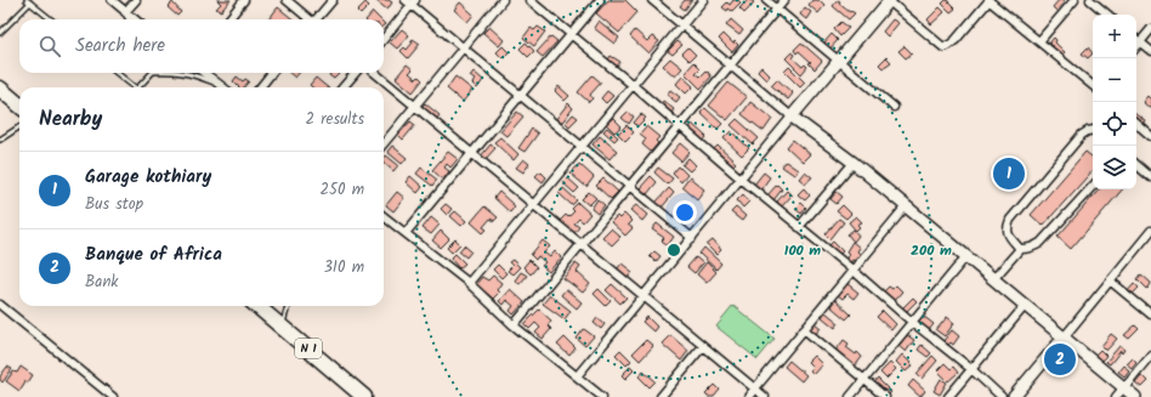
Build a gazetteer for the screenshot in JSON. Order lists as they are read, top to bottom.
{
  "streets": {
    "highway": ["N 1"]
  },
  "page": {
    "map_buttons": ["+", "−"],
    "search": "Search here",
    "heading": ["Nearby", "2 results"],
    "list": [
      {
        "mark": "1",
        "name": "Garage kothiary",
        "note": "Bus stop",
        "value": "250 m"
      },
      {
        "mark": "2",
        "name": "Banque of Africa",
        "note": "Bank",
        "value": "310 m"
      }
    ],
    "pins": ["1", "2"]
  },
  "rings": ["100 m", "200 m"]
}
